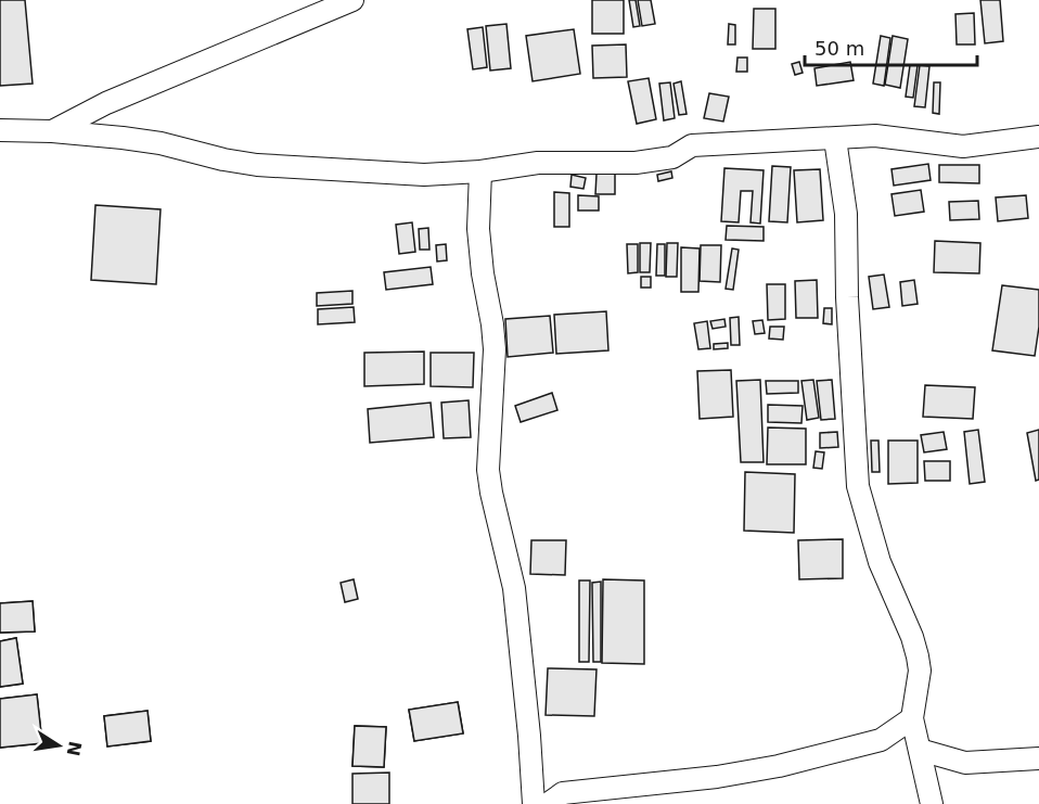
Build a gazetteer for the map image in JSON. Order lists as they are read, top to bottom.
{
  "scale_bar": "50 m",
  "north": "right"
}
